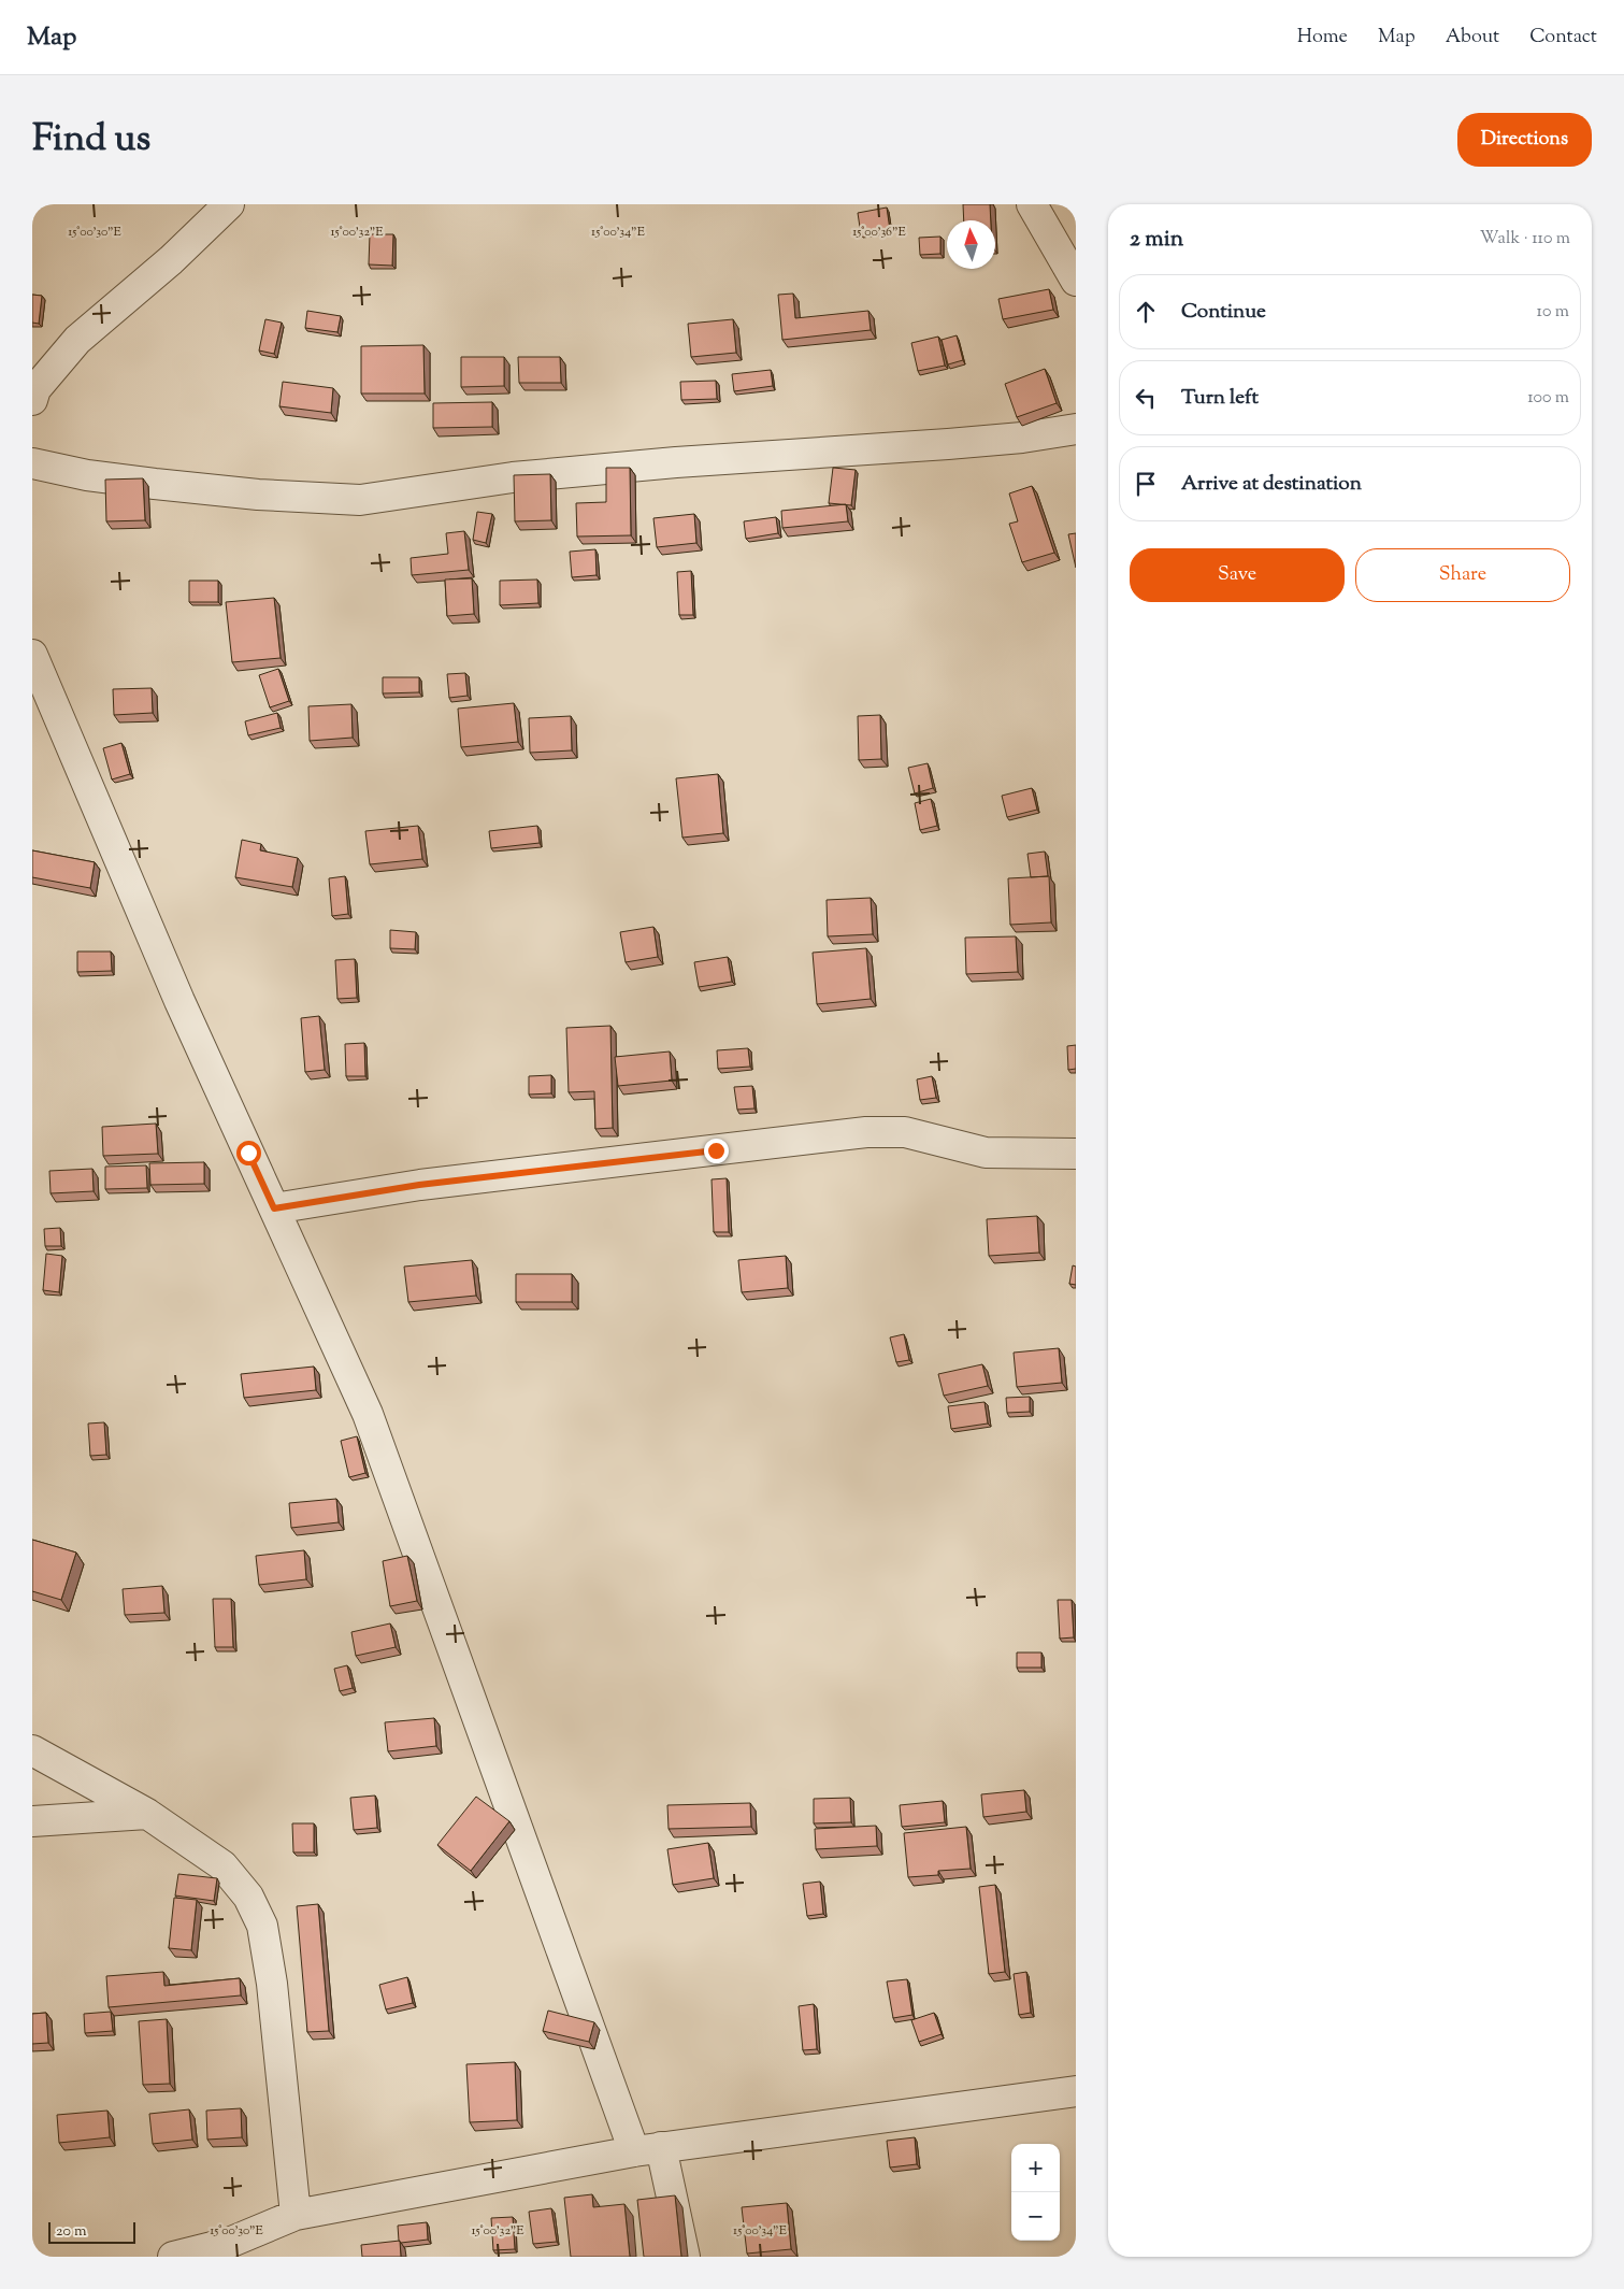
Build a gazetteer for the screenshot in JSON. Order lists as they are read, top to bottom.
{
  "scale_bar": "20 m",
  "north": "top",
  "page": {
    "header": "Map",
    "nav": [
      "Home",
      "Map",
      "About",
      "Contact"
    ],
    "title": "Find us",
    "buttons": [
      "Directions",
      ["Save", "Share"]
    ],
    "heading": ["2 min", "Walk · 110 m"],
    "list": [
      ["Continue", "10 m"],
      ["Turn left", "100 m"],
      "Arrive at destination"
    ],
    "map_buttons": ["+", "−"],
    "scale": "20 m"
  },
  "coordinates": [
    "15°00'30\"E",
    "15°00'32\"E",
    "15°00'34\"E",
    "15°00'36\"E"
  ]
}
